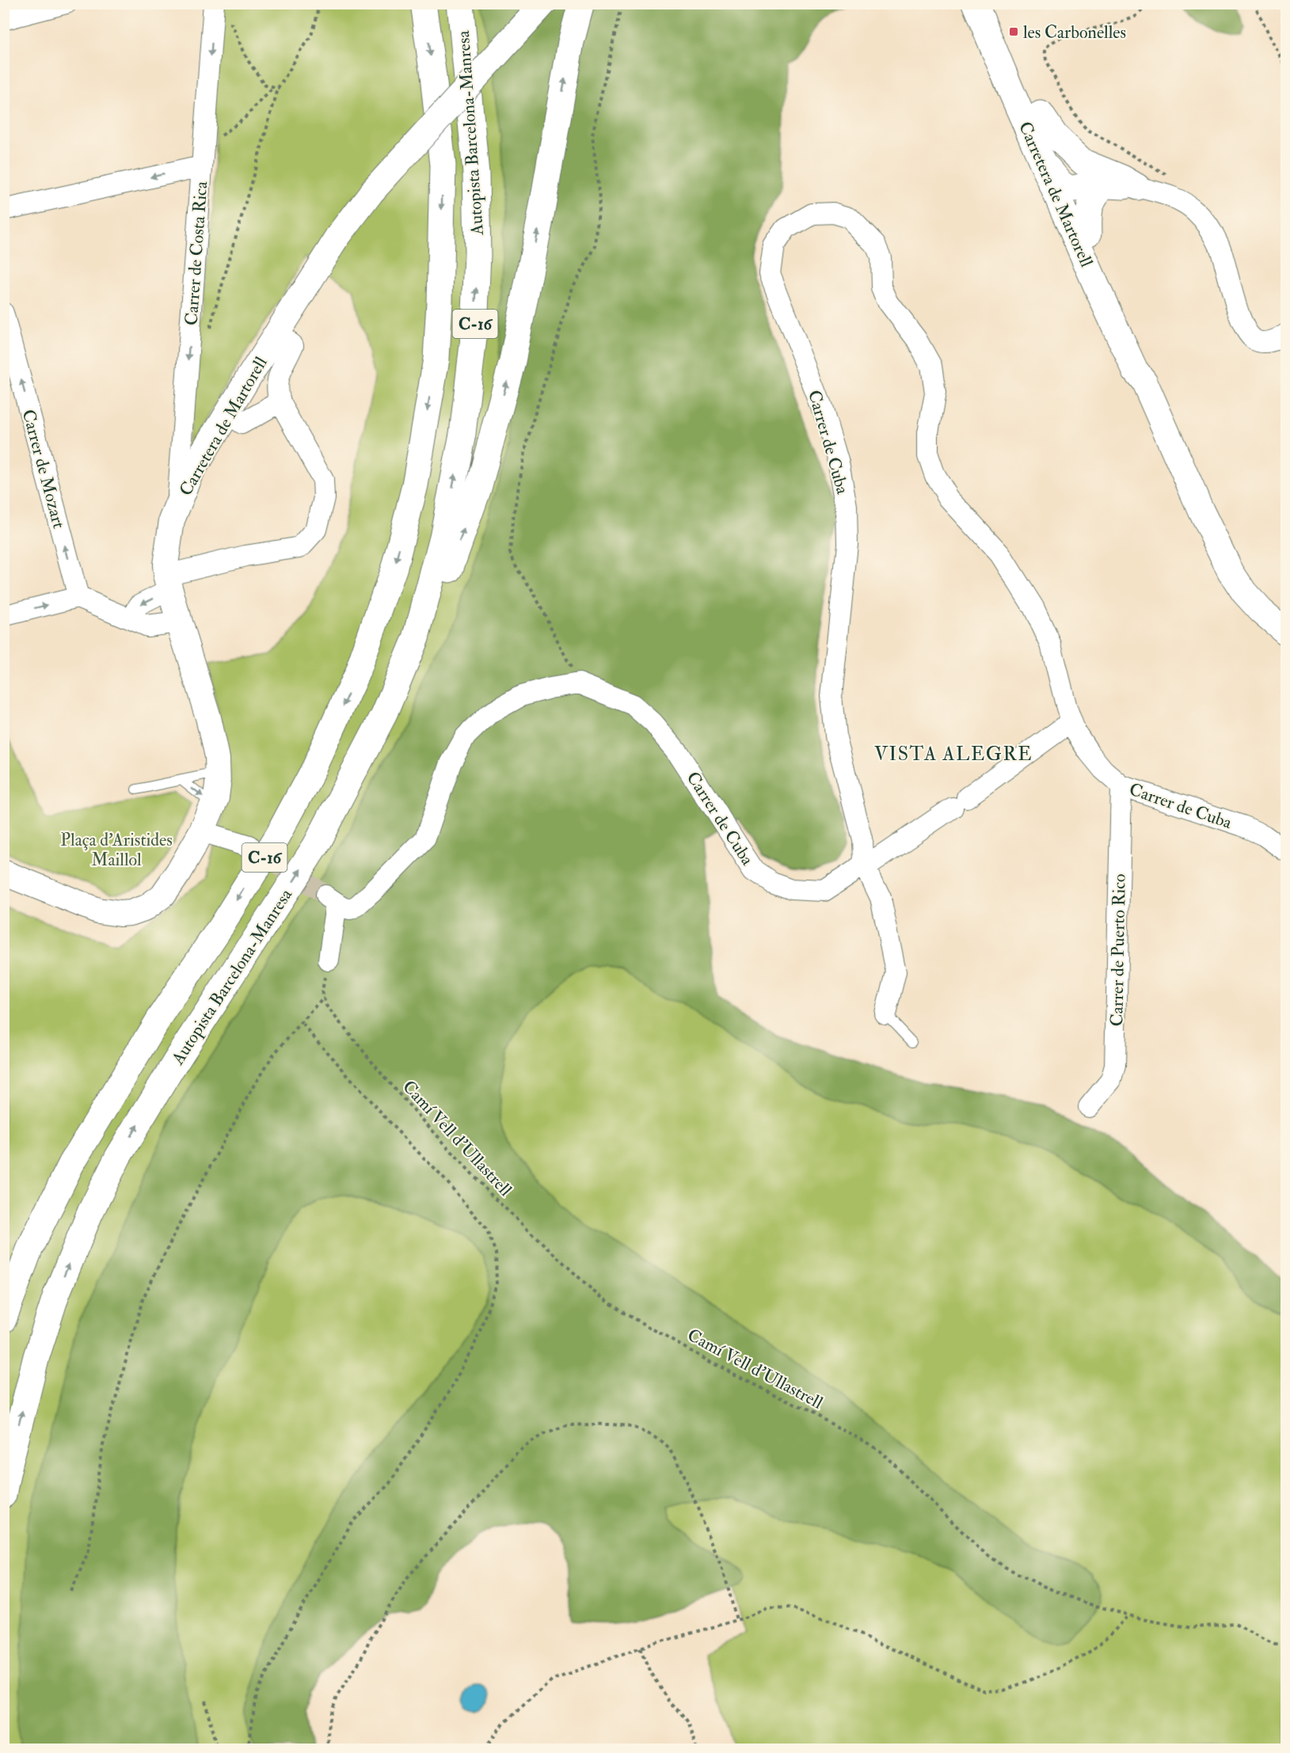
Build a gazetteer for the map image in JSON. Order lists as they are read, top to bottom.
{
  "streets": {
    "main road": ["Autopista Barcelona-Manresa", "Carretera de Martorell", "C-16"],
    "street": [
      "Carrer de Costa Rica",
      "Carrer de Cuba",
      "Carrer de Mozart",
      "Carrer de Puerto Rico"
    ],
    "path": ["Camí Vell d'Ullastrell"]
  },
  "crossings": [
    ["Carretera de Martorell", "Carrer de Costa Rica"],
    ["Carrer de Cuba", "Carrer de Puerto Rico"]
  ],
  "one_way": ["Carrer de Costa Rica", "Carrer de Mozart"],
  "districts": ["VISTA ALEGRE"],
  "parks": ["Plaça d'Aristides Maillol"],
  "places": {
    "transit": ["les Carbonelles"]
  }
}
